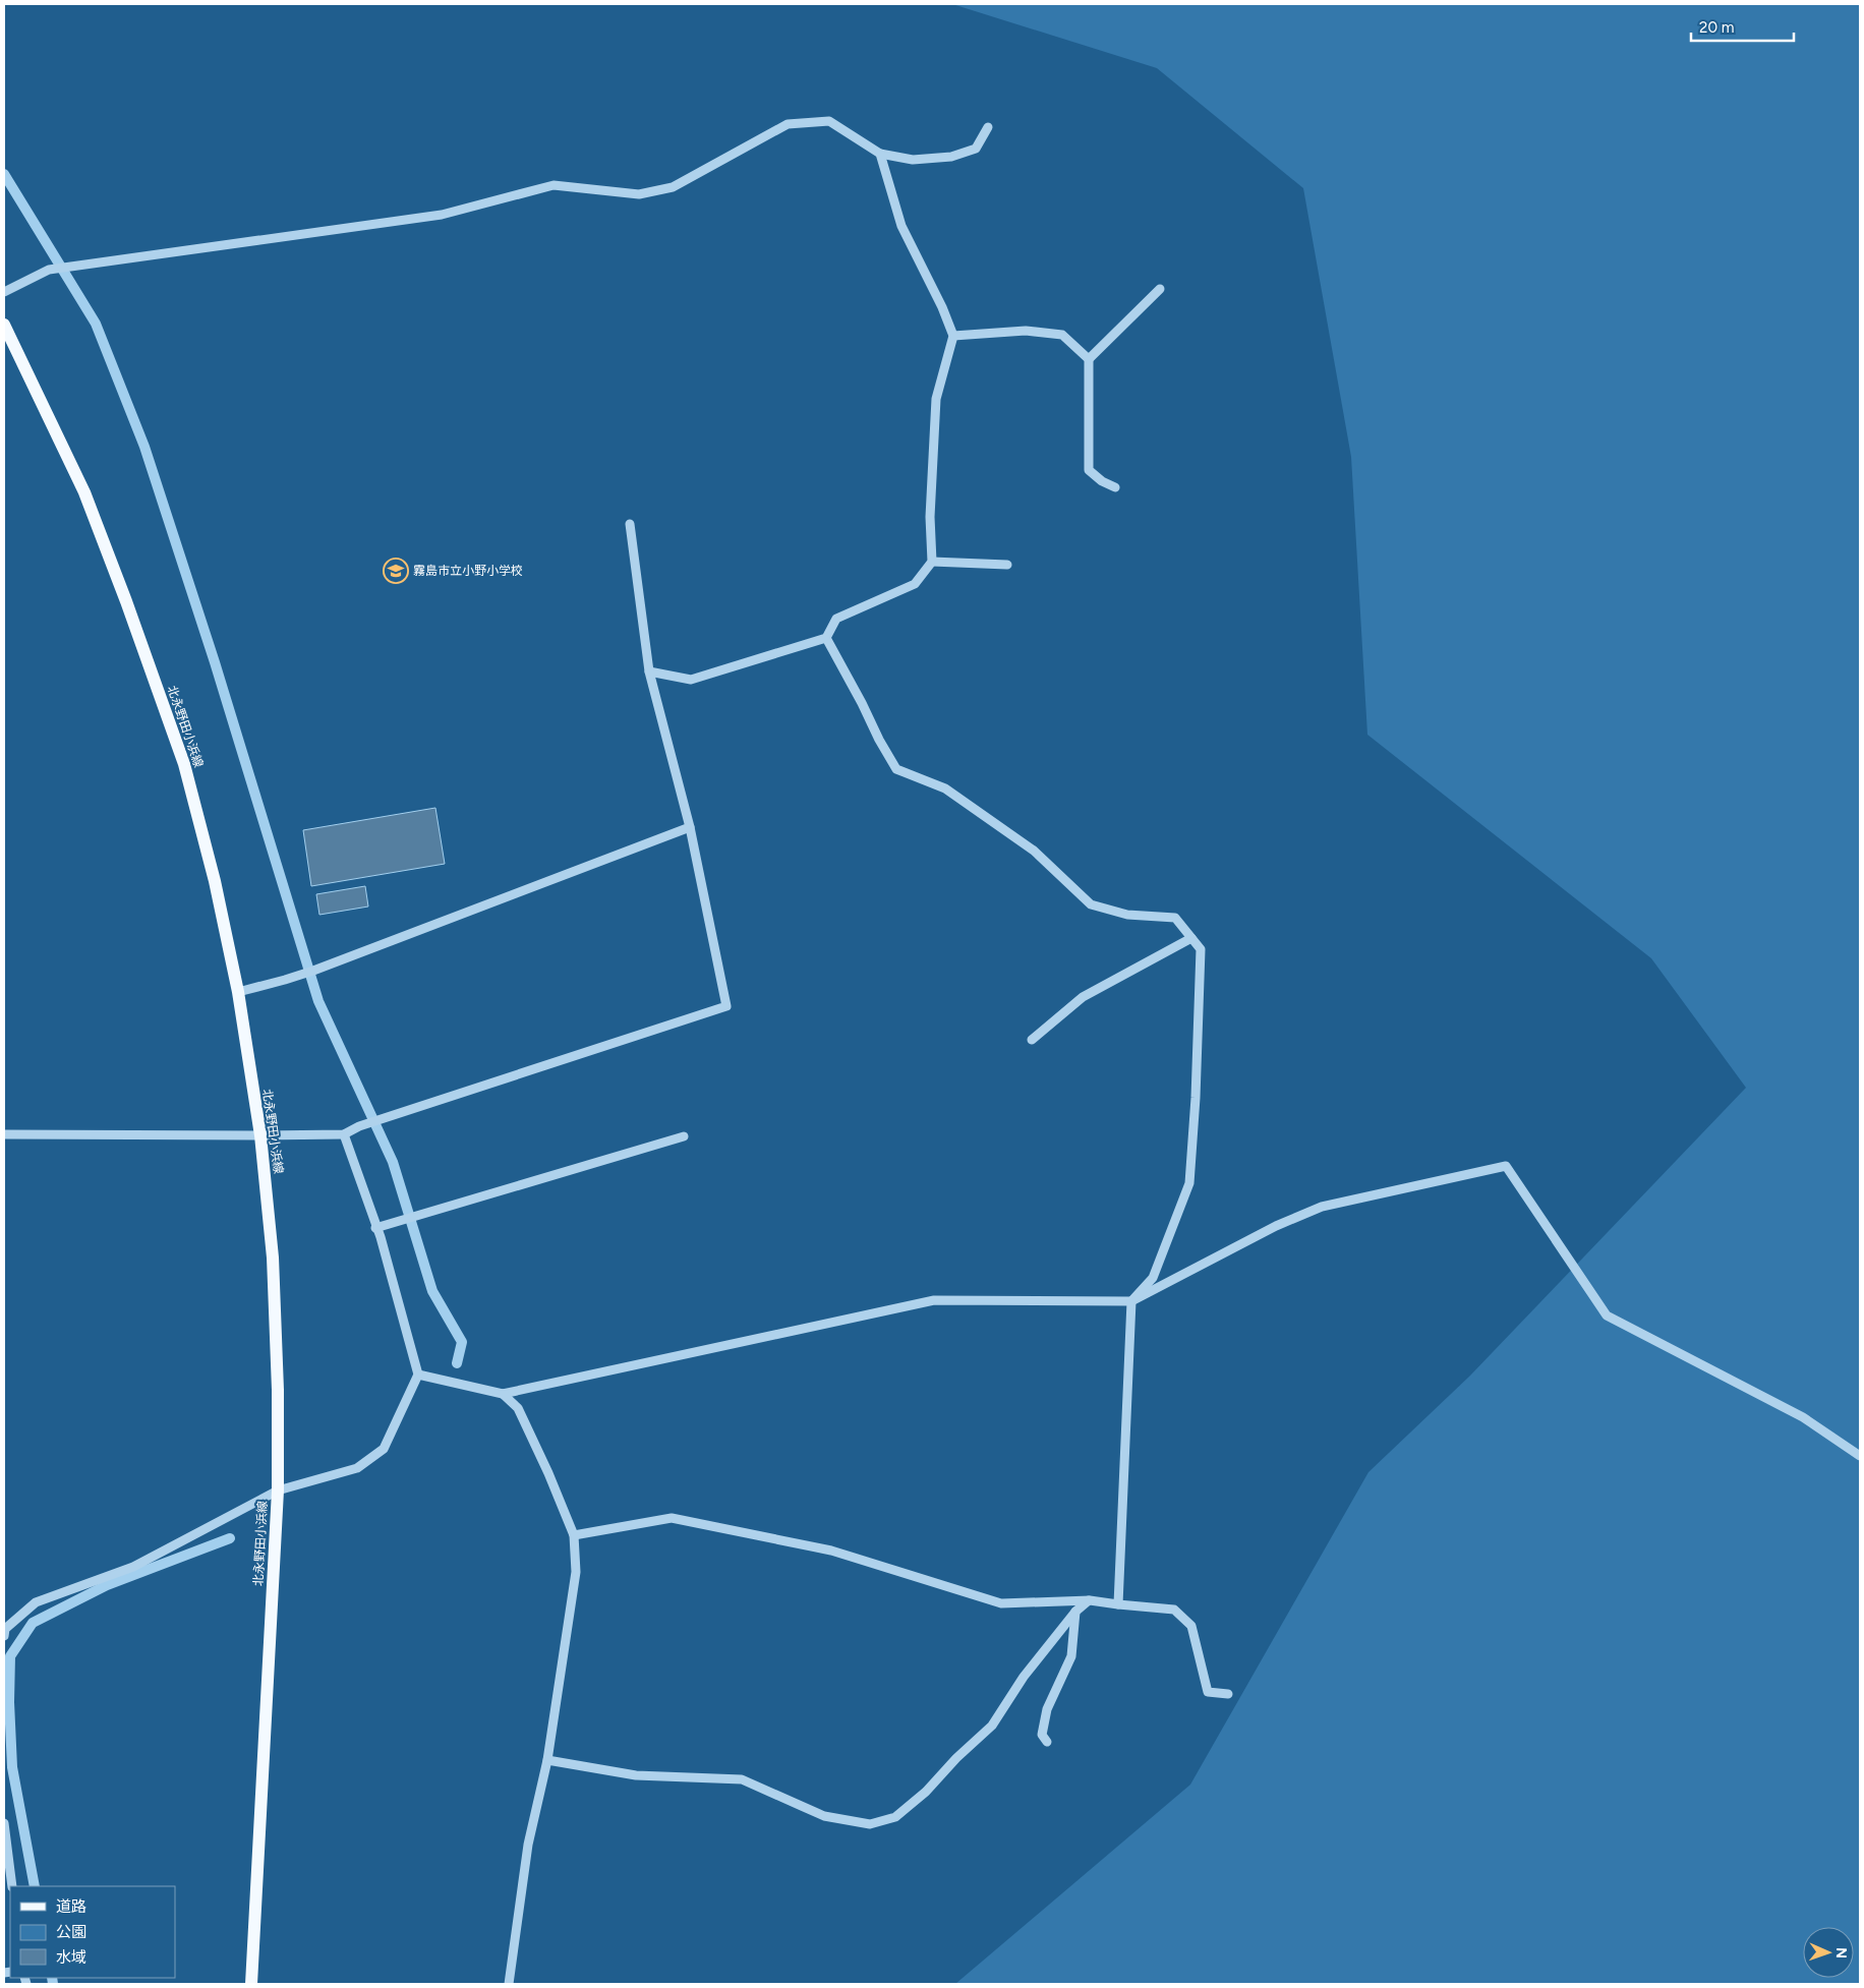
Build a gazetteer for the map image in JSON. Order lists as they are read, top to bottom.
{
  "streets": {
    "main road": ["北永野田小浜線"]
  },
  "places": {
    "school or university": ["霧島市立小野小学校"]
  },
  "legend": ["道路", "公園", "水域"],
  "scale_bar": "20 m",
  "north": "right"
}
